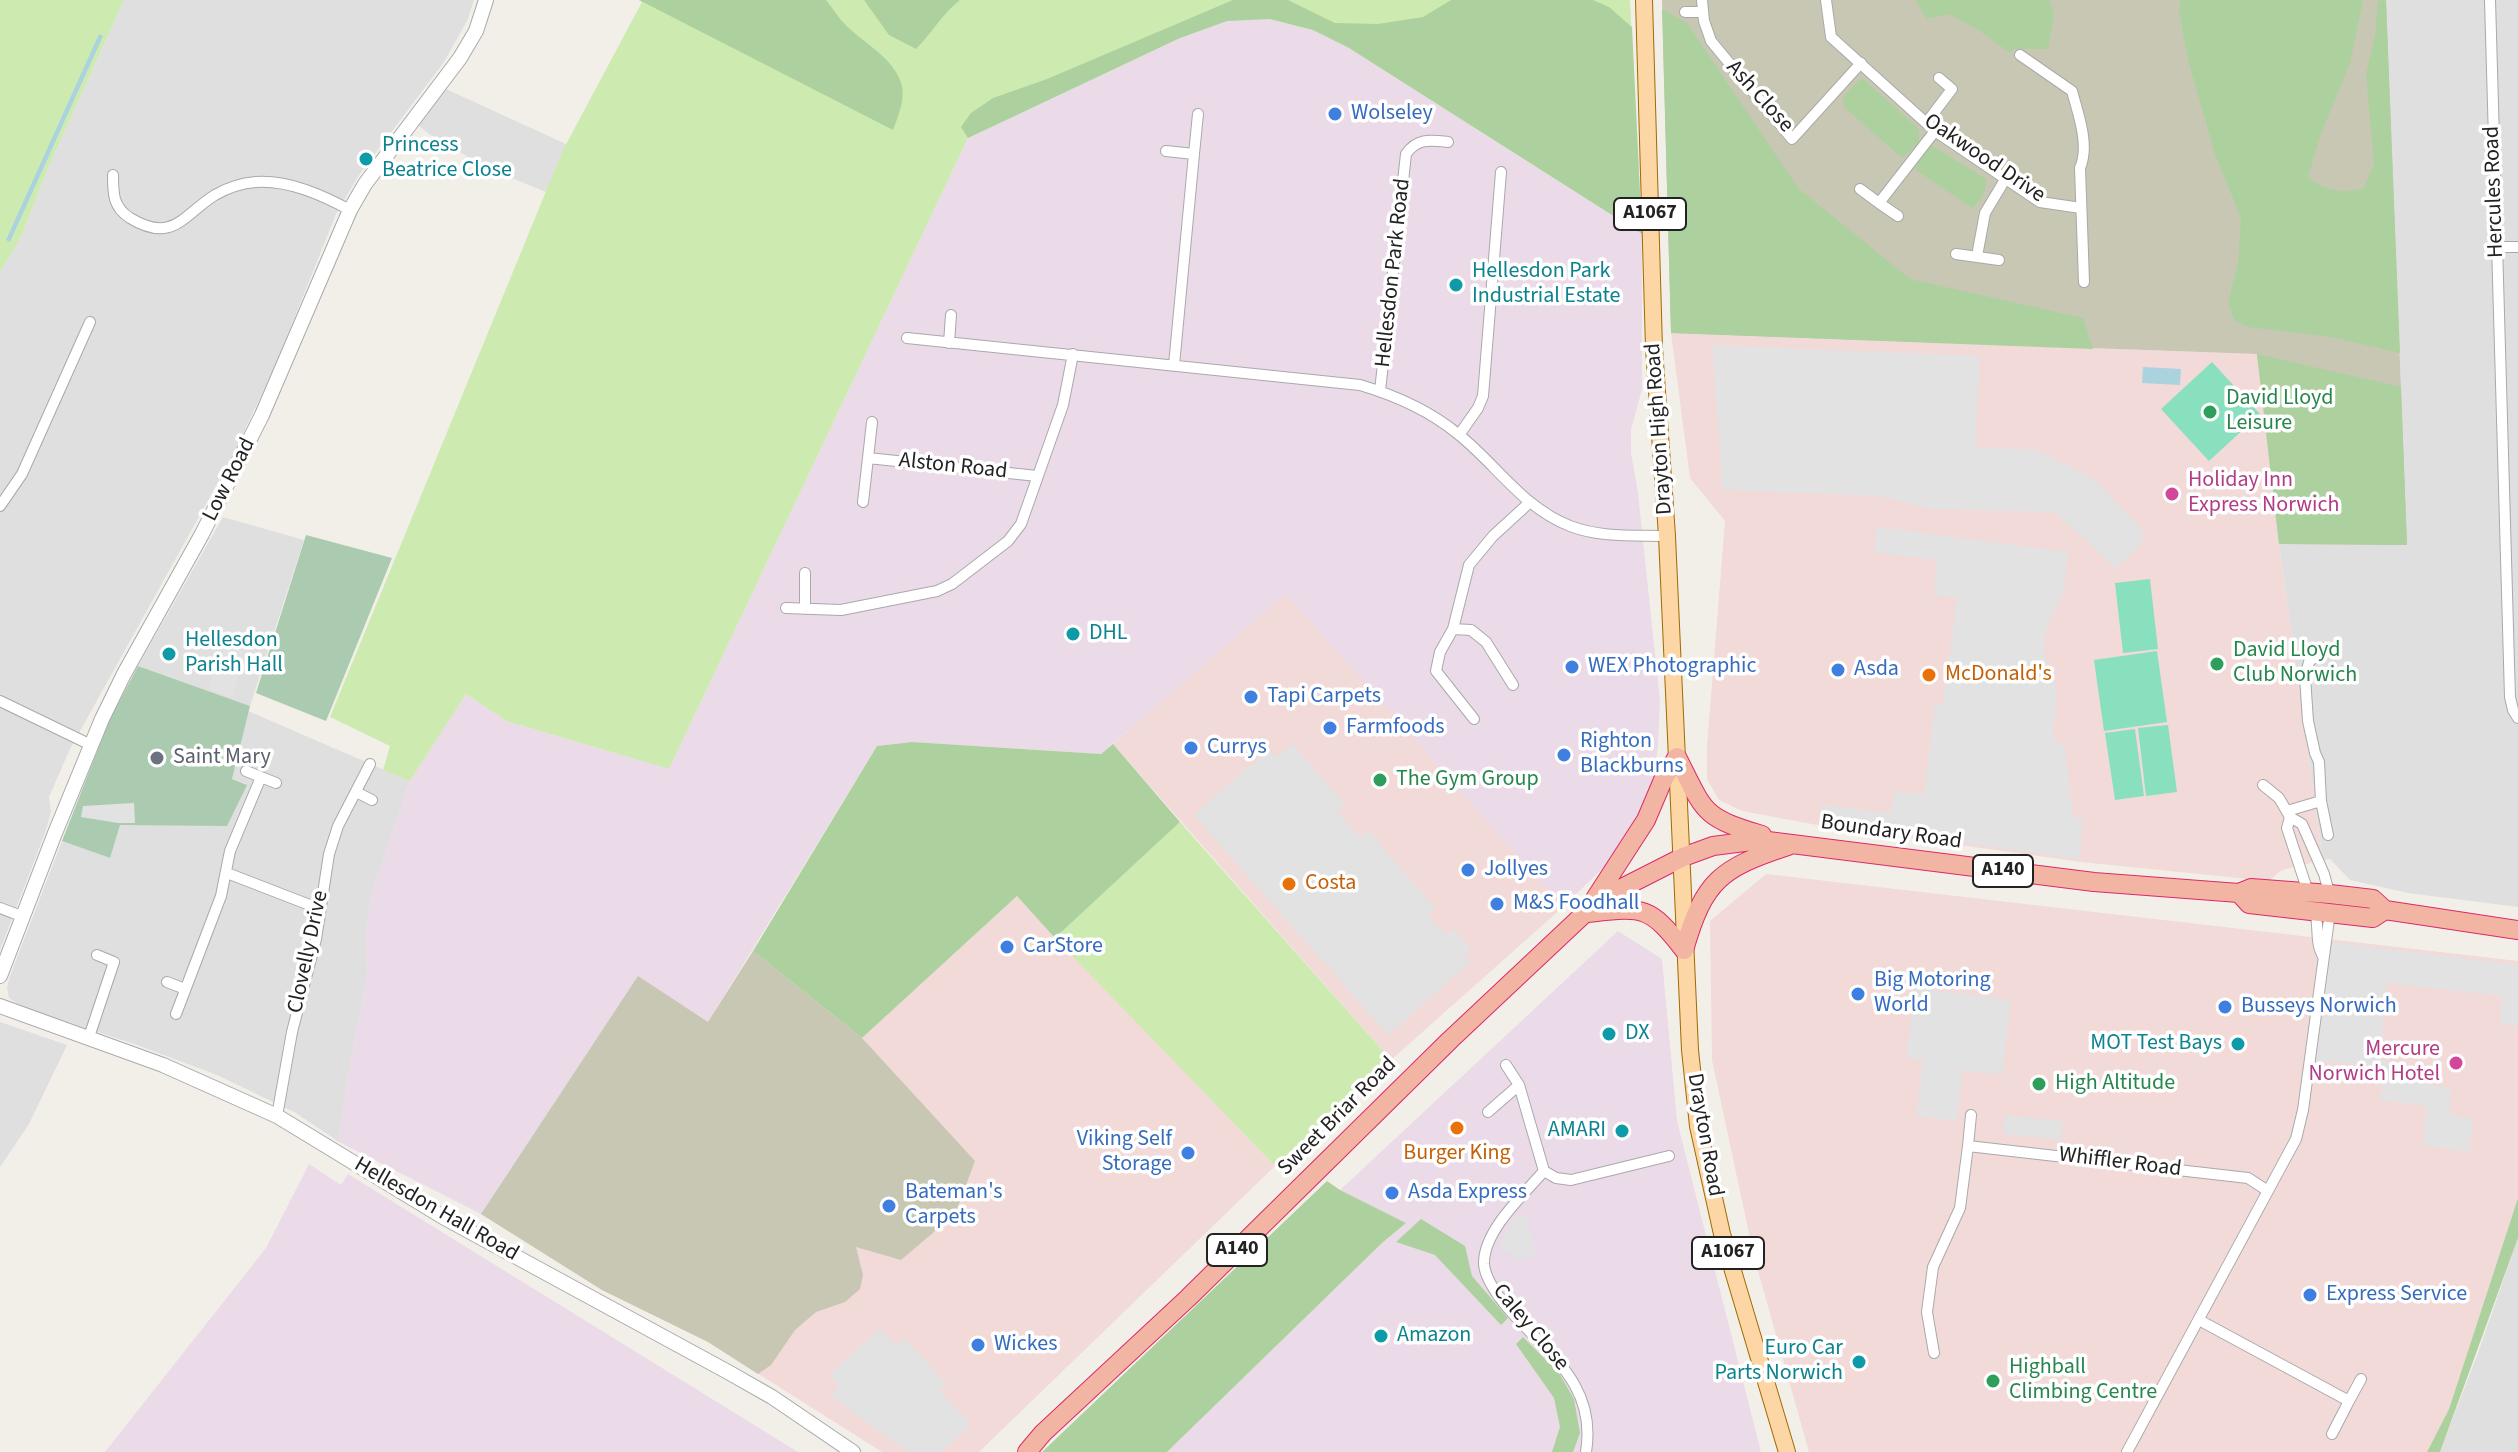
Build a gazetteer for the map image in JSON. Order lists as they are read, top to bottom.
{
  "streets": {
    "highway": [
      "A1067",
      "Boundary Road",
      "A140",
      "Sweet Briar Road"
    ],
    "main road": ["Drayton High Road", "Drayton Road"],
    "street": [
      "Ash Close",
      "Oakwood Drive",
      "Hercules Road",
      "Hellesdon Park Road",
      "Alston Road",
      "Low Road",
      "Clovelly Drive",
      "Whiffler Road",
      "Hellesdon Hall Road",
      "Caley Close"
    ]
  },
  "crossings": [
    ["Ash Close", "Oakwood Drive"],
    ["A1067", "Drayton High Road"],
    ["A1067", "Boundary Road"],
    ["A1067", "A140"],
    ["Hellesdon Park Road", "Drayton High Road"],
    ["Hellesdon Park Road", "Alston Road"],
    ["Drayton High Road", "Boundary Road"],
    ["Drayton High Road", "A140"],
    ["Drayton High Road", "Sweet Briar Road"],
    ["Drayton High Road", "Drayton Road"],
    ["Boundary Road", "A140"],
    ["Boundary Road", "Sweet Briar Road"],
    ["Boundary Road", "Drayton Road"],
    ["A140", "Sweet Briar Road"],
    ["A140", "Drayton Road"],
    ["Clovelly Drive", "Hellesdon Hall Road"],
    ["Sweet Briar Road", "Drayton Road"]
  ],
  "places": [
    "Wolseley",
    "Princess Beatrice Close",
    "Hellesdon Park Industrial Estate",
    "David Lloyd Leisure",
    "Holiday Inn Express Norwich",
    "DHL",
    "Hellesdon Parish Hall",
    "David Lloyd Club Norwich",
    "WEX Photographic",
    "Asda",
    "McDonald's",
    "Tapi Carpets",
    "Farmfoods",
    "Currys",
    "Righton Blackburns",
    "Saint Mary",
    "The Gym Group",
    "Jollyes",
    "Costa",
    "M&S Foodhall",
    "CarStore",
    "Big Motoring World",
    "Busseys Norwich",
    "DX",
    "MOT Test Bays",
    "Mercure Norwich Hotel",
    "High Altitude",
    "Burger King",
    "AMARI",
    "Viking Self Storage",
    "Asda Express",
    "Bateman's Carpets",
    "Express Service",
    "Amazon",
    "Wickes",
    "Euro Car Parts Norwich",
    "Highball Climbing Centre"
  ]
}
